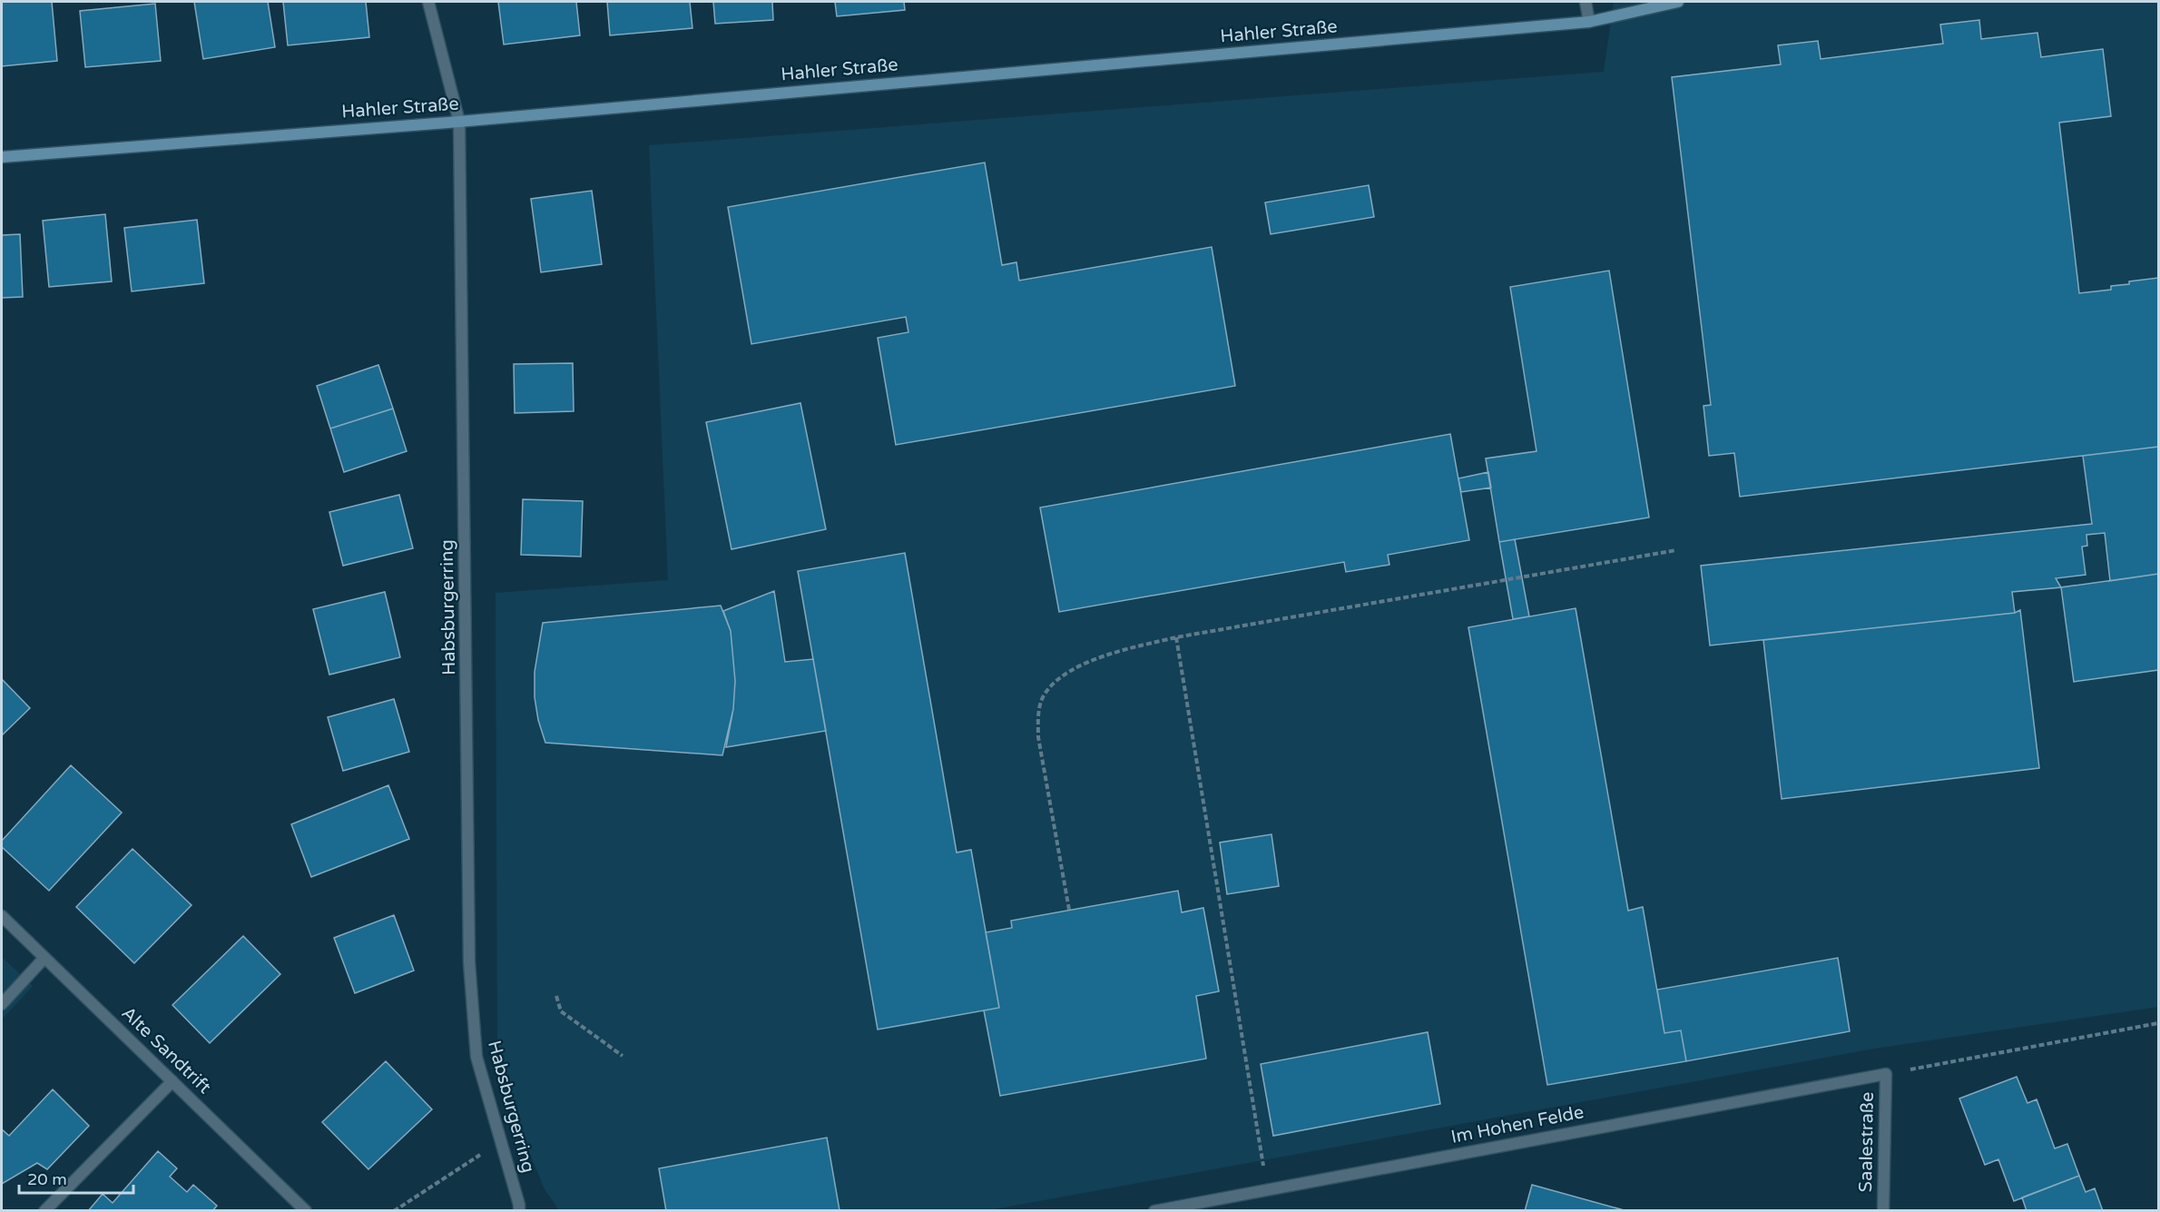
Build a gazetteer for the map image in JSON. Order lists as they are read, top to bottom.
{
  "streets": {
    "street": [
      "Hahler Straße",
      "Habsburgerring",
      "Alte Sandtrift",
      "Im Hohen Felde",
      "Saalestraße"
    ]
  },
  "crossings": [
    ["Hahler Straße", "Habsburgerring"],
    ["Im Hohen Felde", "Saalestraße"]
  ],
  "scale_bar": "20 m"
}
